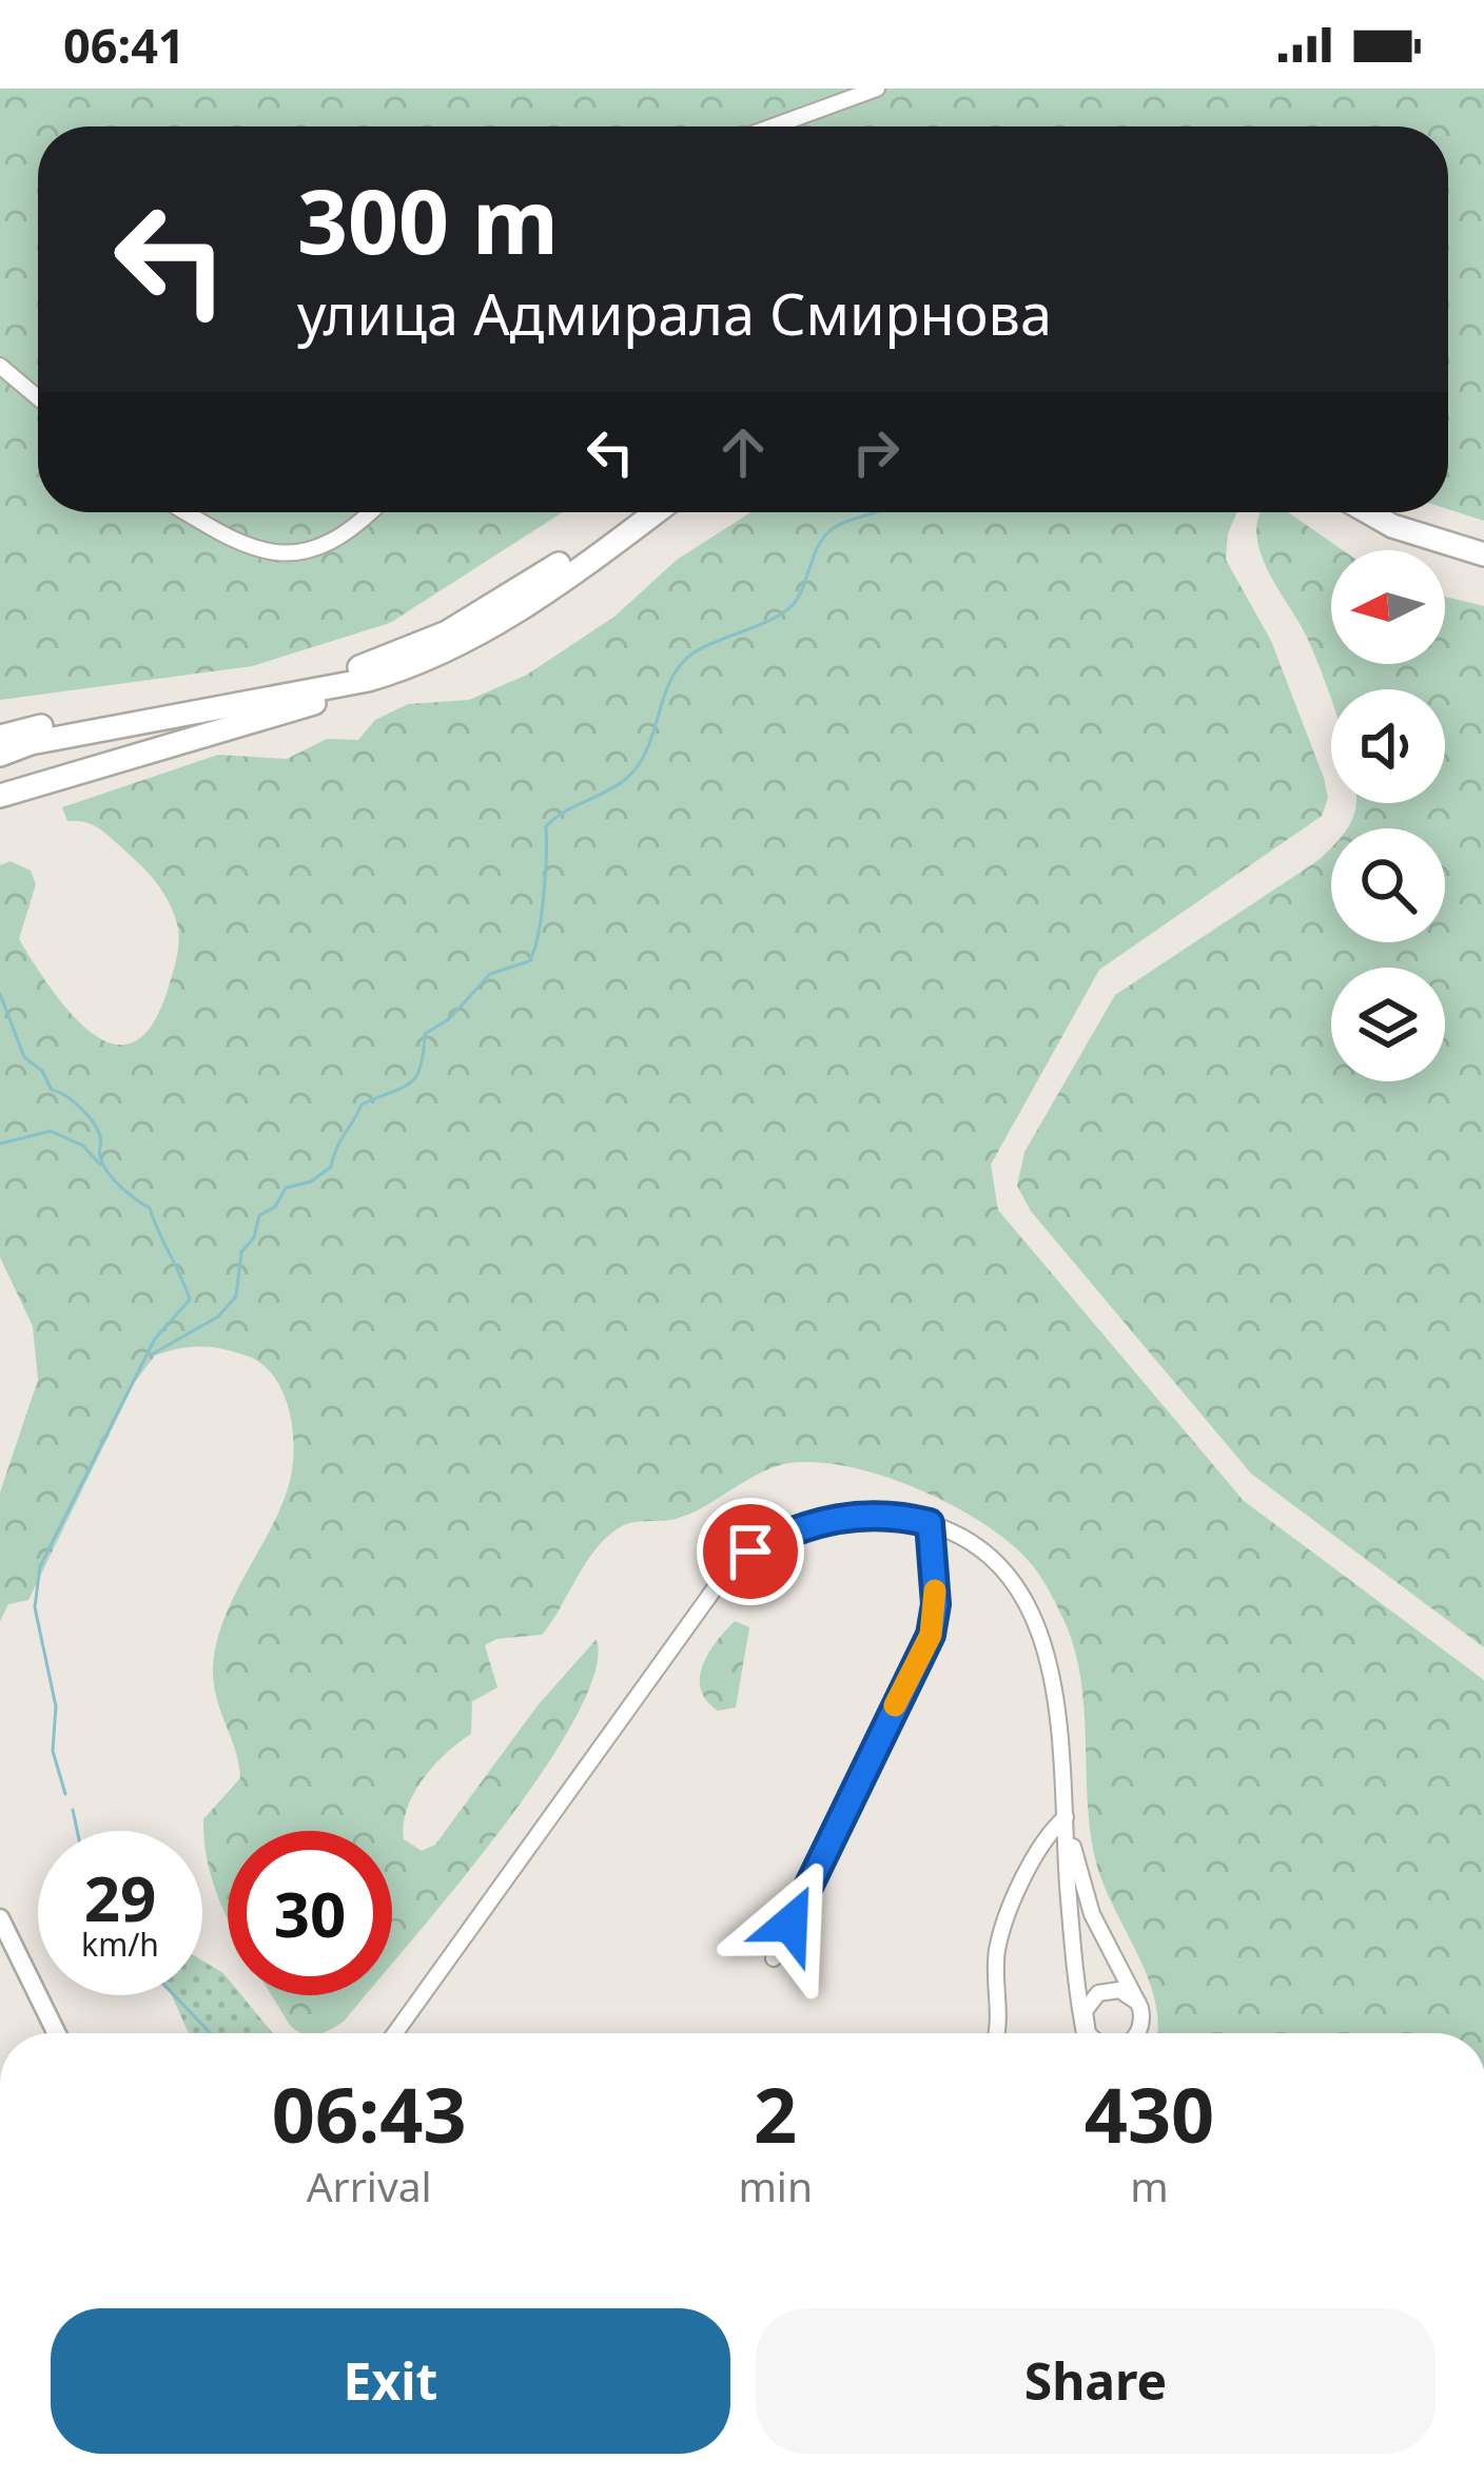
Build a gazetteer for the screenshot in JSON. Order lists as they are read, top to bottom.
{
  "north": "left",
  "page": {
    "status": "06:41",
    "turn": ["300 m", "улица Адмирала Смирнова"],
    "speed": "29 km/h",
    "limit": "30",
    "eta": [
      "06:43",
      "Arrival",
      "2",
      "min",
      "430",
      "m"
    ],
    "buttons": ["Exit", "Share"]
  }
}
